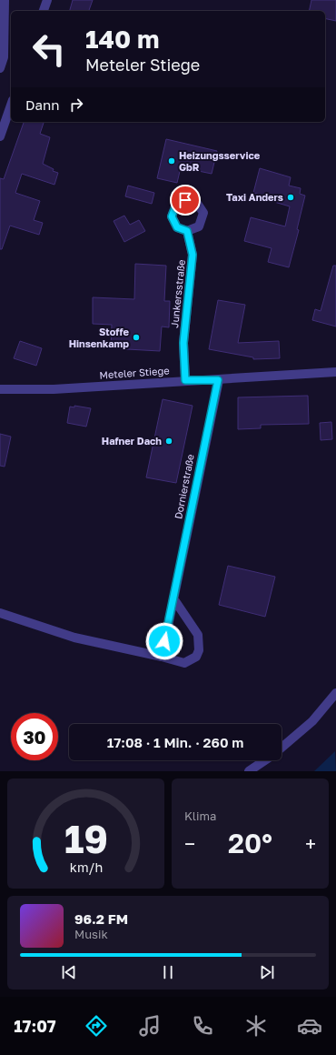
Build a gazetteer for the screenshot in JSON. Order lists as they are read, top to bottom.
{
  "streets": {
    "street": ["Junkersstraße", "Meteler Stiege", "Dornierstraße"]
  },
  "crossings": [
    ["Junkersstraße", "Meteler Stiege"],
    ["Meteler Stiege", "Dornierstraße"]
  ],
  "places": [
    "Heizungsservice GbR",
    "Taxi Anders",
    "Stoffe Hinsenkamp",
    "Hafner Dach"
  ],
  "page": {
    "turn": ["140 m", "Meteler Stiege"],
    "then": "Dann",
    "limit": "30",
    "trip": "17:08 · 1 Min. · 260 m",
    "tile": "Klima",
    "heat": ["−", "20°", "+"],
    "song": ["96.2 FM", "Musik"],
    "tabs": "17:07",
    "gauge": ["19", "km/h"]
  }
}
